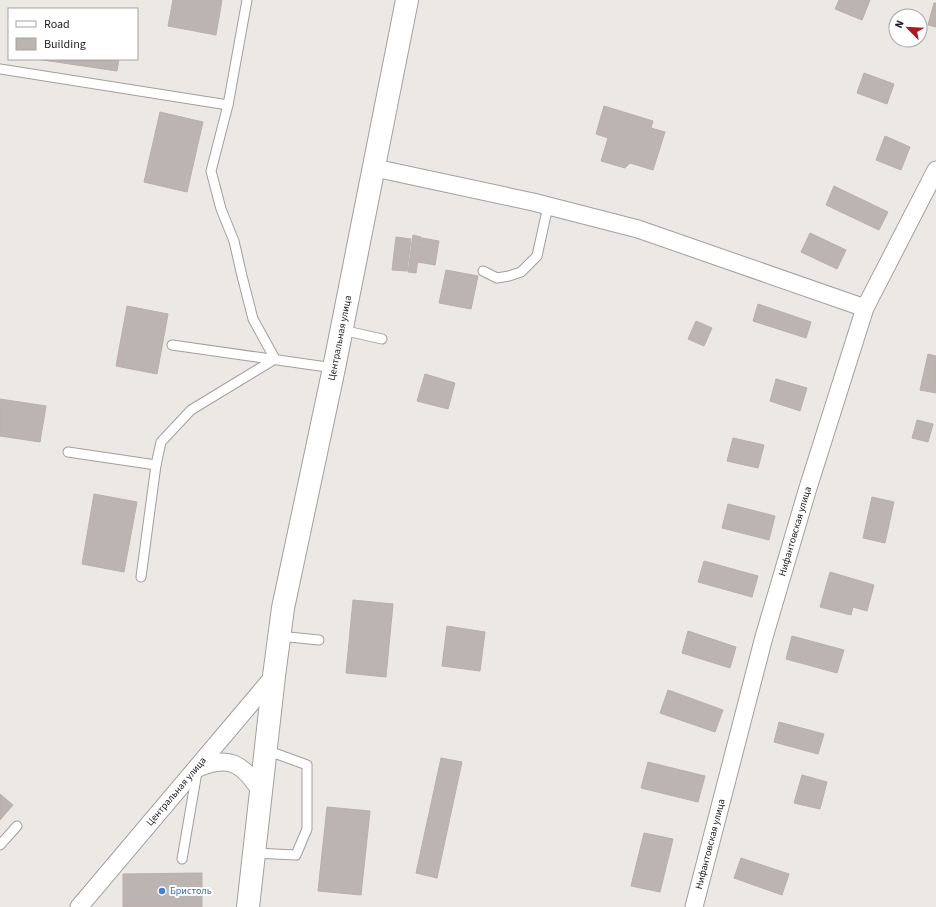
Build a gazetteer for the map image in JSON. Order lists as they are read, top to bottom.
{
  "streets": {
    "street": ["Центральная улица", "Нифантовская улица"]
  },
  "places": ["Бристоль"],
  "legend": ["Road", "Building"],
  "north": "top left"
}
